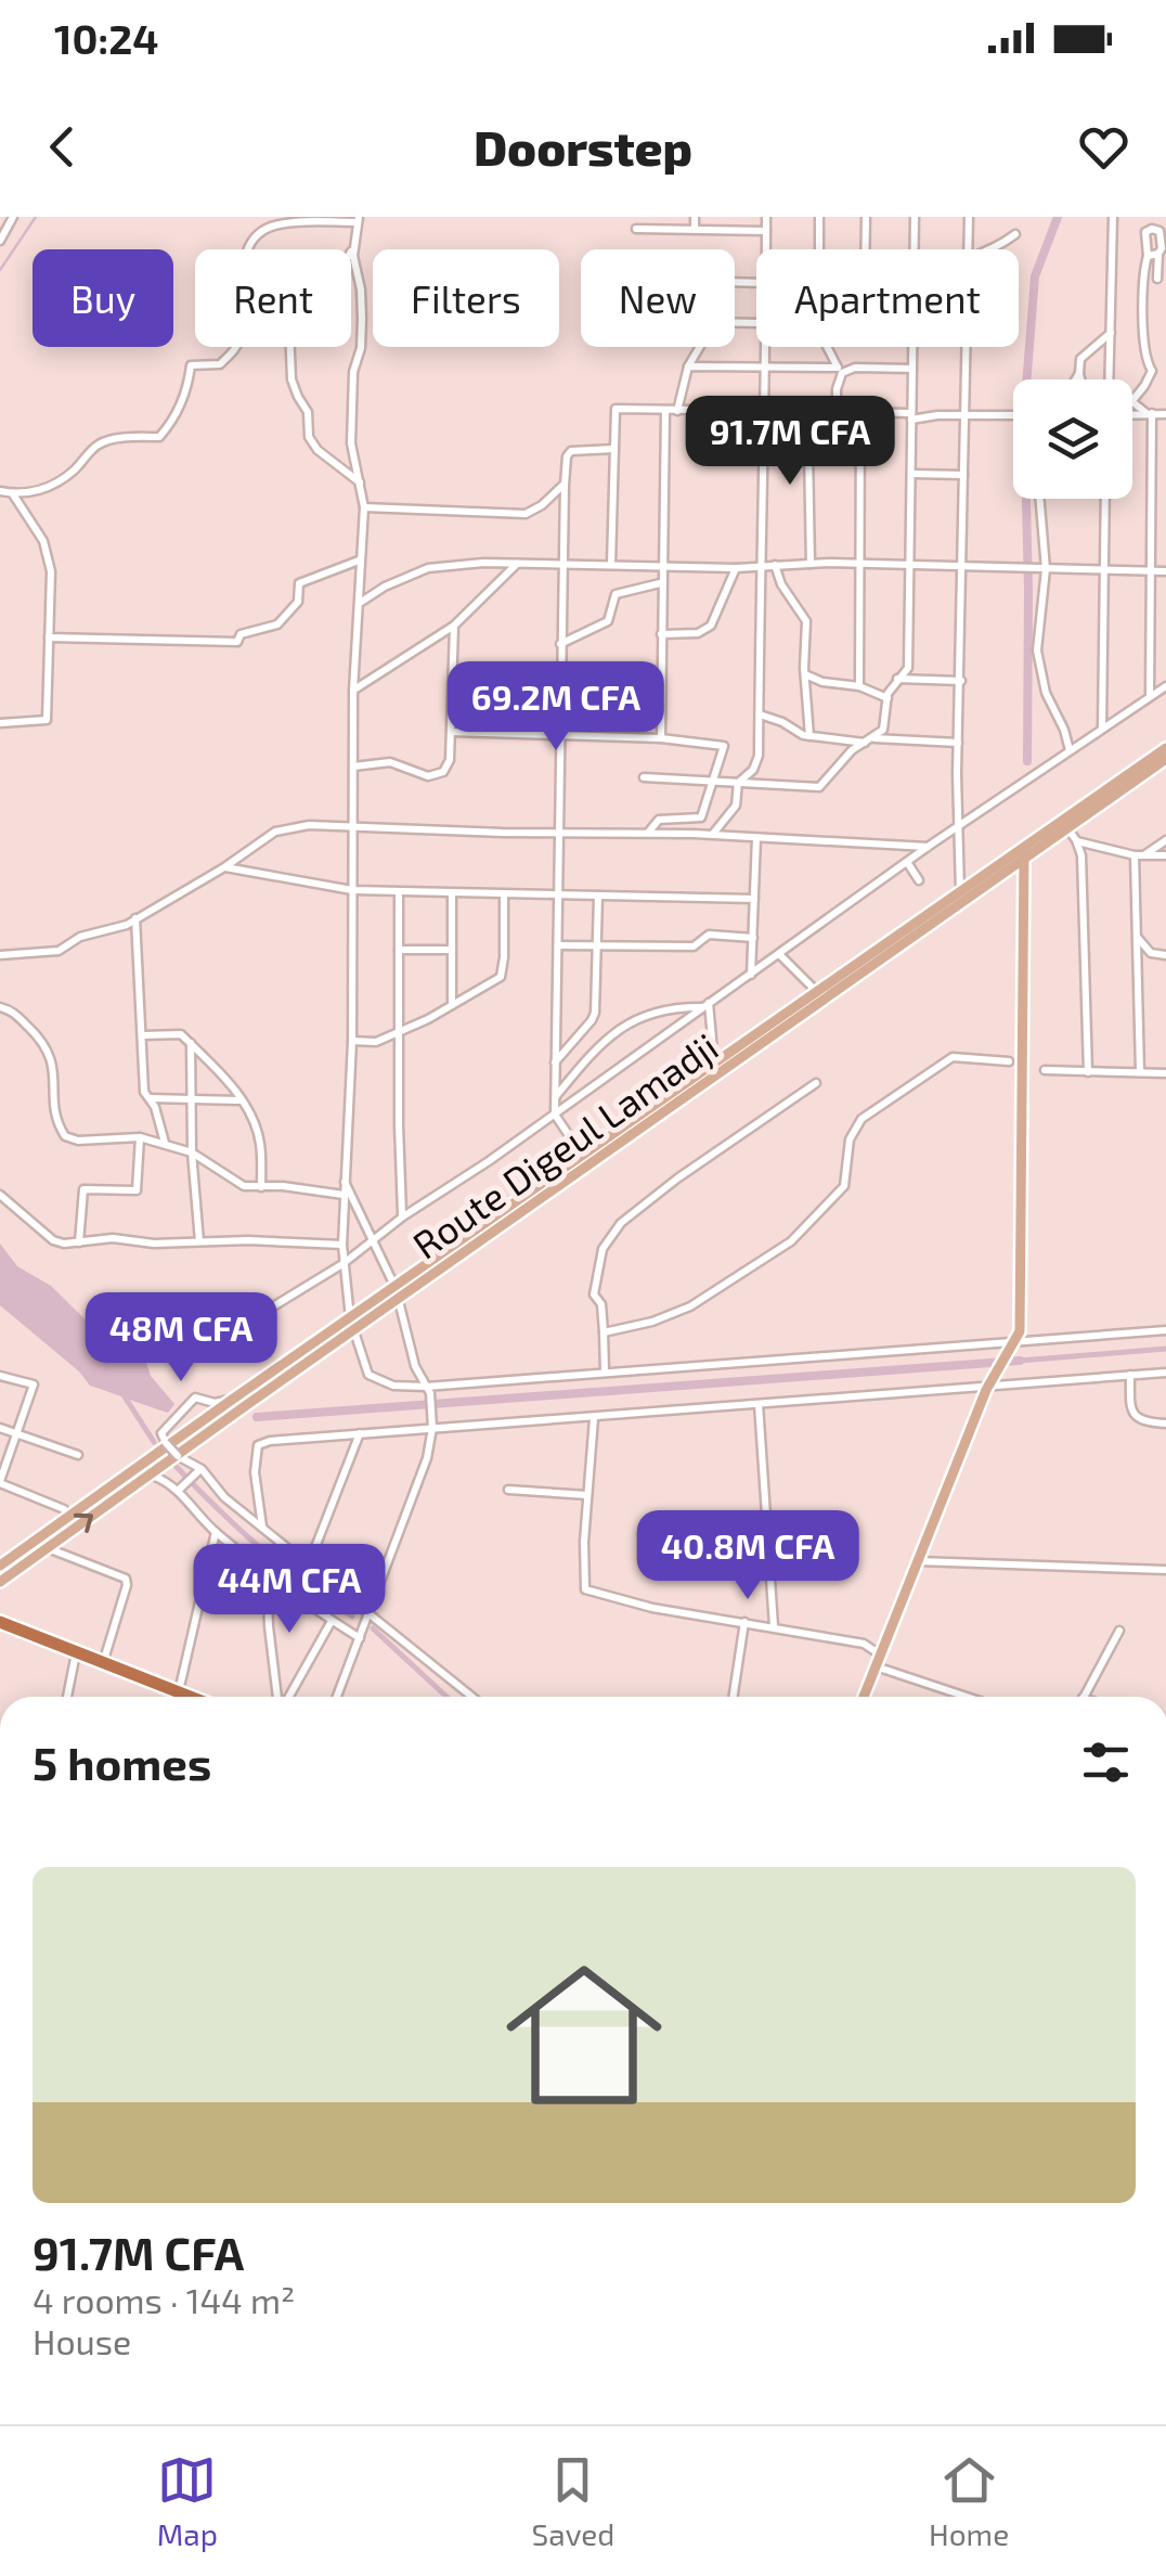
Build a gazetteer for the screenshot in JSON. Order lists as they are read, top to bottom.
{
  "streets": {
    "main road": ["Route Digeul Lamadji"]
  },
  "page": {
    "status": "10:24",
    "header": "Doorstep",
    "chip": [
      "Buy",
      "Rent",
      "Filters",
      "New",
      "Apartment"
    ],
    "price": [
      "91.7M CFA",
      "69.2M CFA",
      "48M CFA",
      "40.8M CFA",
      "44M CFA"
    ],
    "heading": "5 homes",
    "list": [
      {
        "name": "91.7M CFA",
        "note": "4 rooms · 144 m² · House"
      }
    ],
    "tabs": ["Map", "Saved", "Home"]
  }
}
